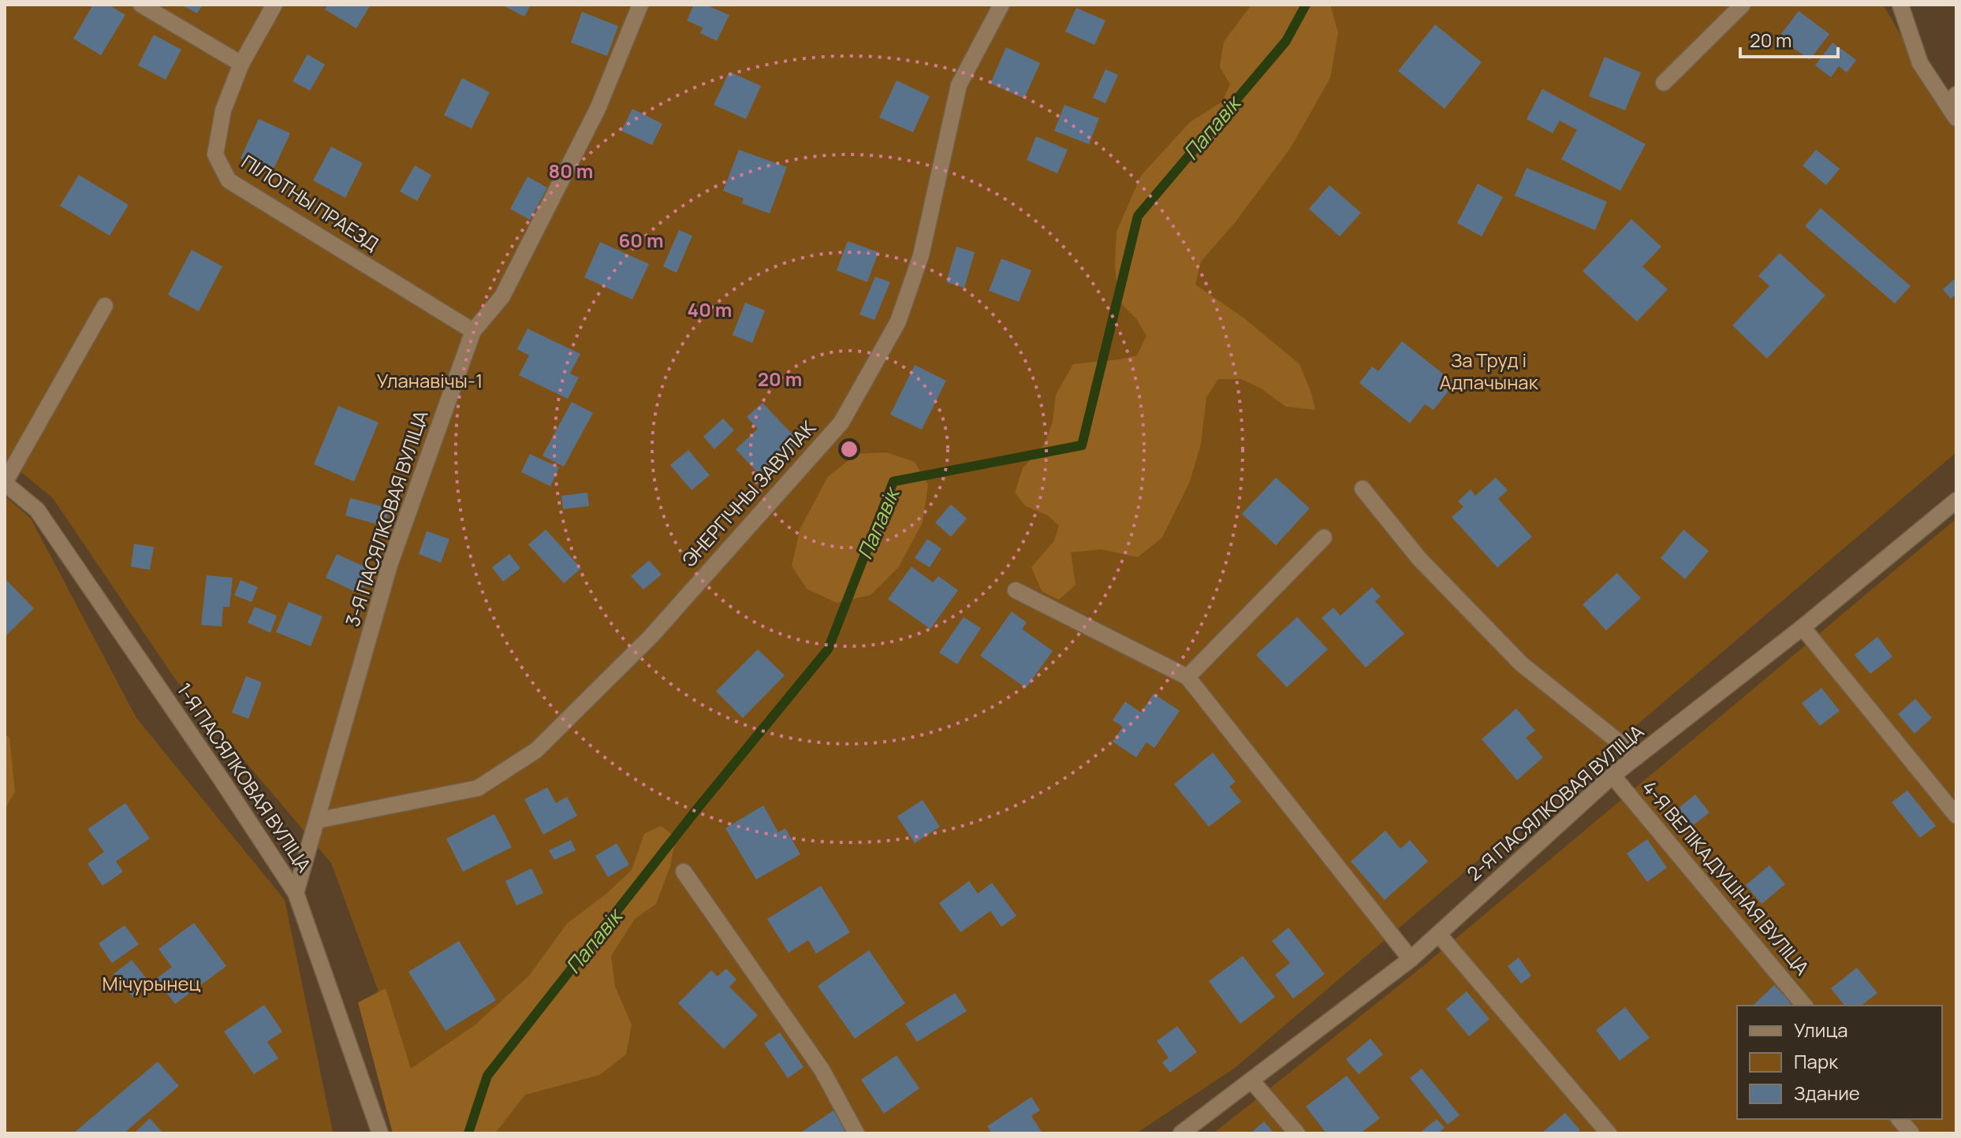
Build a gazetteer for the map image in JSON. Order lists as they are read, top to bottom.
{
  "streets": {
    "street": [
      "ПІЛОТНЫ ПРАЕЗД",
      "ЭНЕРГІЧНЫ ЗАВУЛАК",
      "3-Я ПАСЯЛКОВАЯ ВУЛІЦА",
      "1-Я ПАСЯЛКОВАЯ ВУЛІЦА",
      "2-Я ПАСЯЛКОВАЯ ВУЛІЦА",
      "4-Я ВЕЛІКАДУШНАЯ ВУЛІЦА"
    ]
  },
  "crossings": [
    ["ПІЛОТНЫ ПРАЕЗД", "3-Я ПАСЯЛКОВАЯ ВУЛІЦА"],
    ["ЭНЕРГІЧНЫ ЗАВУЛАК", "3-Я ПАСЯЛКОВАЯ ВУЛІЦА"],
    ["3-Я ПАСЯЛКОВАЯ ВУЛІЦА", "1-Я ПАСЯЛКОВАЯ ВУЛІЦА"],
    ["2-Я ПАСЯЛКОВАЯ ВУЛІЦА", "4-Я ВЕЛІКАДУШНАЯ ВУЛІЦА"]
  ],
  "water": ["Папавік"],
  "parks": ["За Труд і Адпачынак", "Уланавічы-1", "Мічурынец"],
  "legend": ["Улица", "Парк", "Здание"],
  "scale_bar": "20 m",
  "rings": [
    "80 m",
    "60 m",
    "40 m",
    "20 m"
  ]
}
